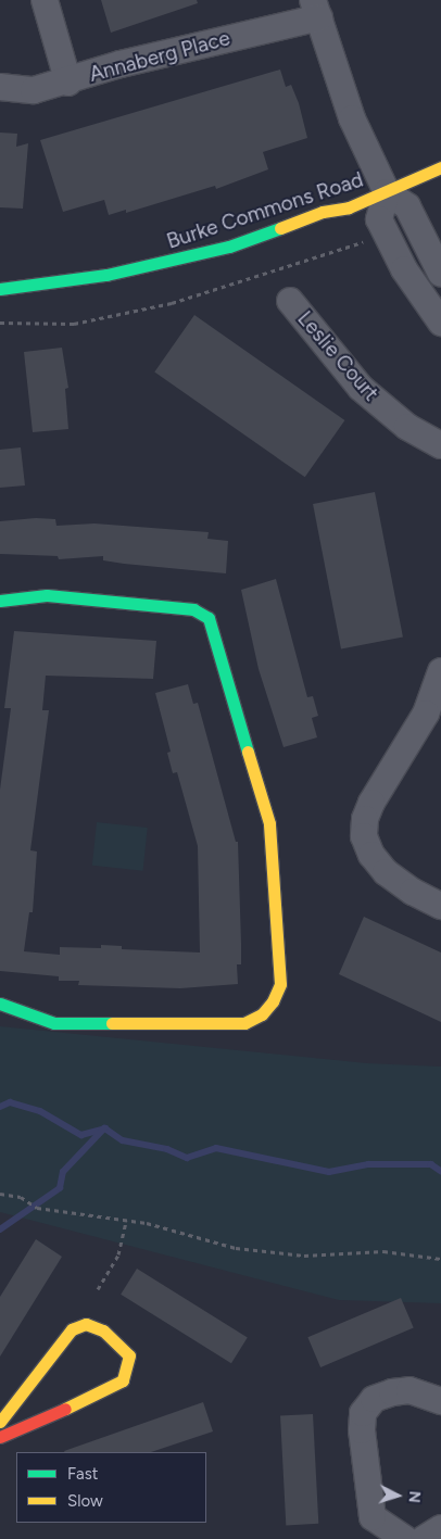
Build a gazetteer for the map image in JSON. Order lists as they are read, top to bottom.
{
  "streets": {
    "street": ["Annaberg Place", "Burke Commons Road", "Leslie Court"]
  },
  "legend": ["Fast", "Slow"],
  "north": "right"
}
